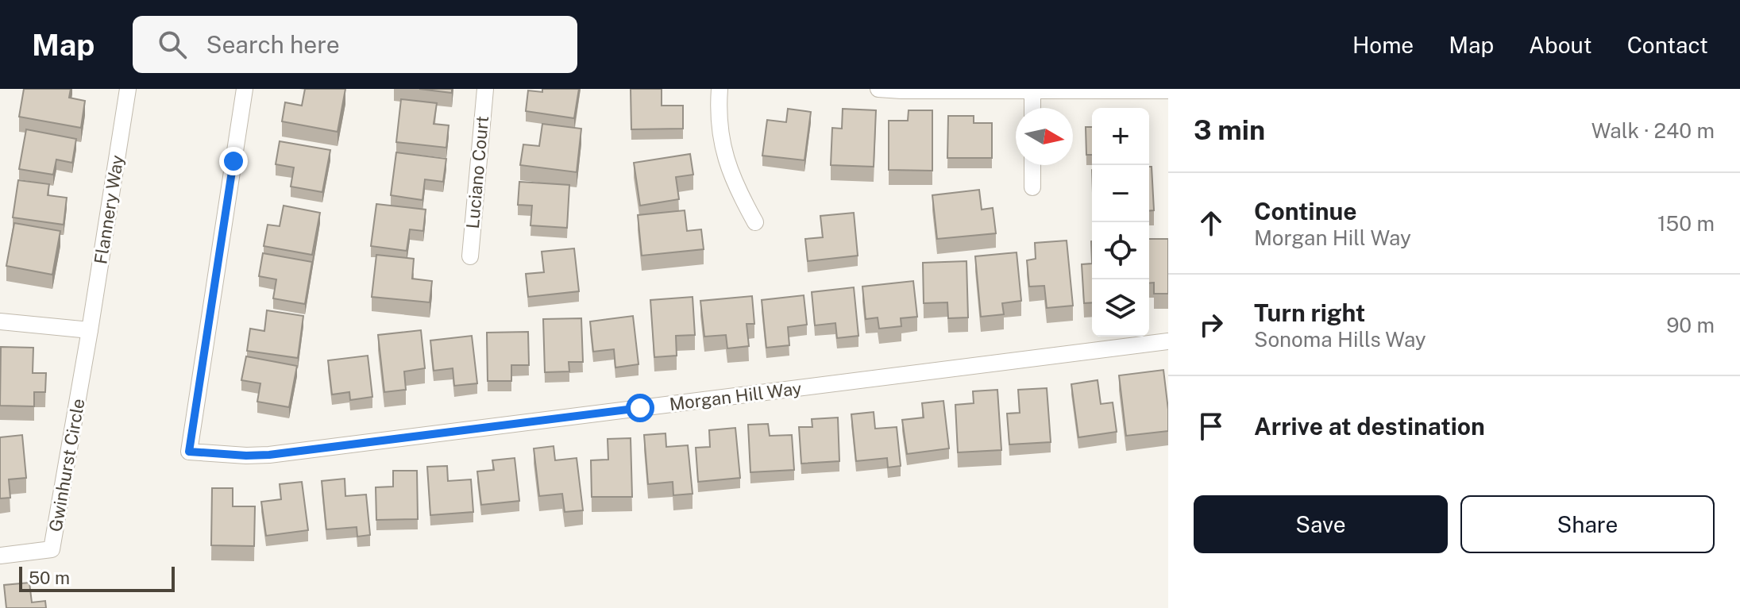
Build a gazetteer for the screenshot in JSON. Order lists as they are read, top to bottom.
{
  "streets": {
    "street": [
      "Luciano Court",
      "Flannery Way",
      "Morgan Hill Way",
      "Gwinhurst Circle"
    ]
  },
  "crossings": [
    ["Flannery Way", "Gwinhurst Circle"]
  ],
  "scale_bar": "50 m",
  "north": "right",
  "page": {
    "header": "Map",
    "search": "Search here",
    "nav": [
      "Home",
      "Map",
      "About",
      "Contact"
    ],
    "heading": ["3 min", "Walk · 240 m"],
    "map_buttons": ["+", "−"],
    "list": [
      ["Continue", "Morgan Hill Way", "150 m"],
      ["Turn right", "Sonoma Hills Way", "90 m"],
      "Arrive at destination"
    ],
    "buttons": ["Save", "Share"],
    "scale": "50 m"
  }
}
